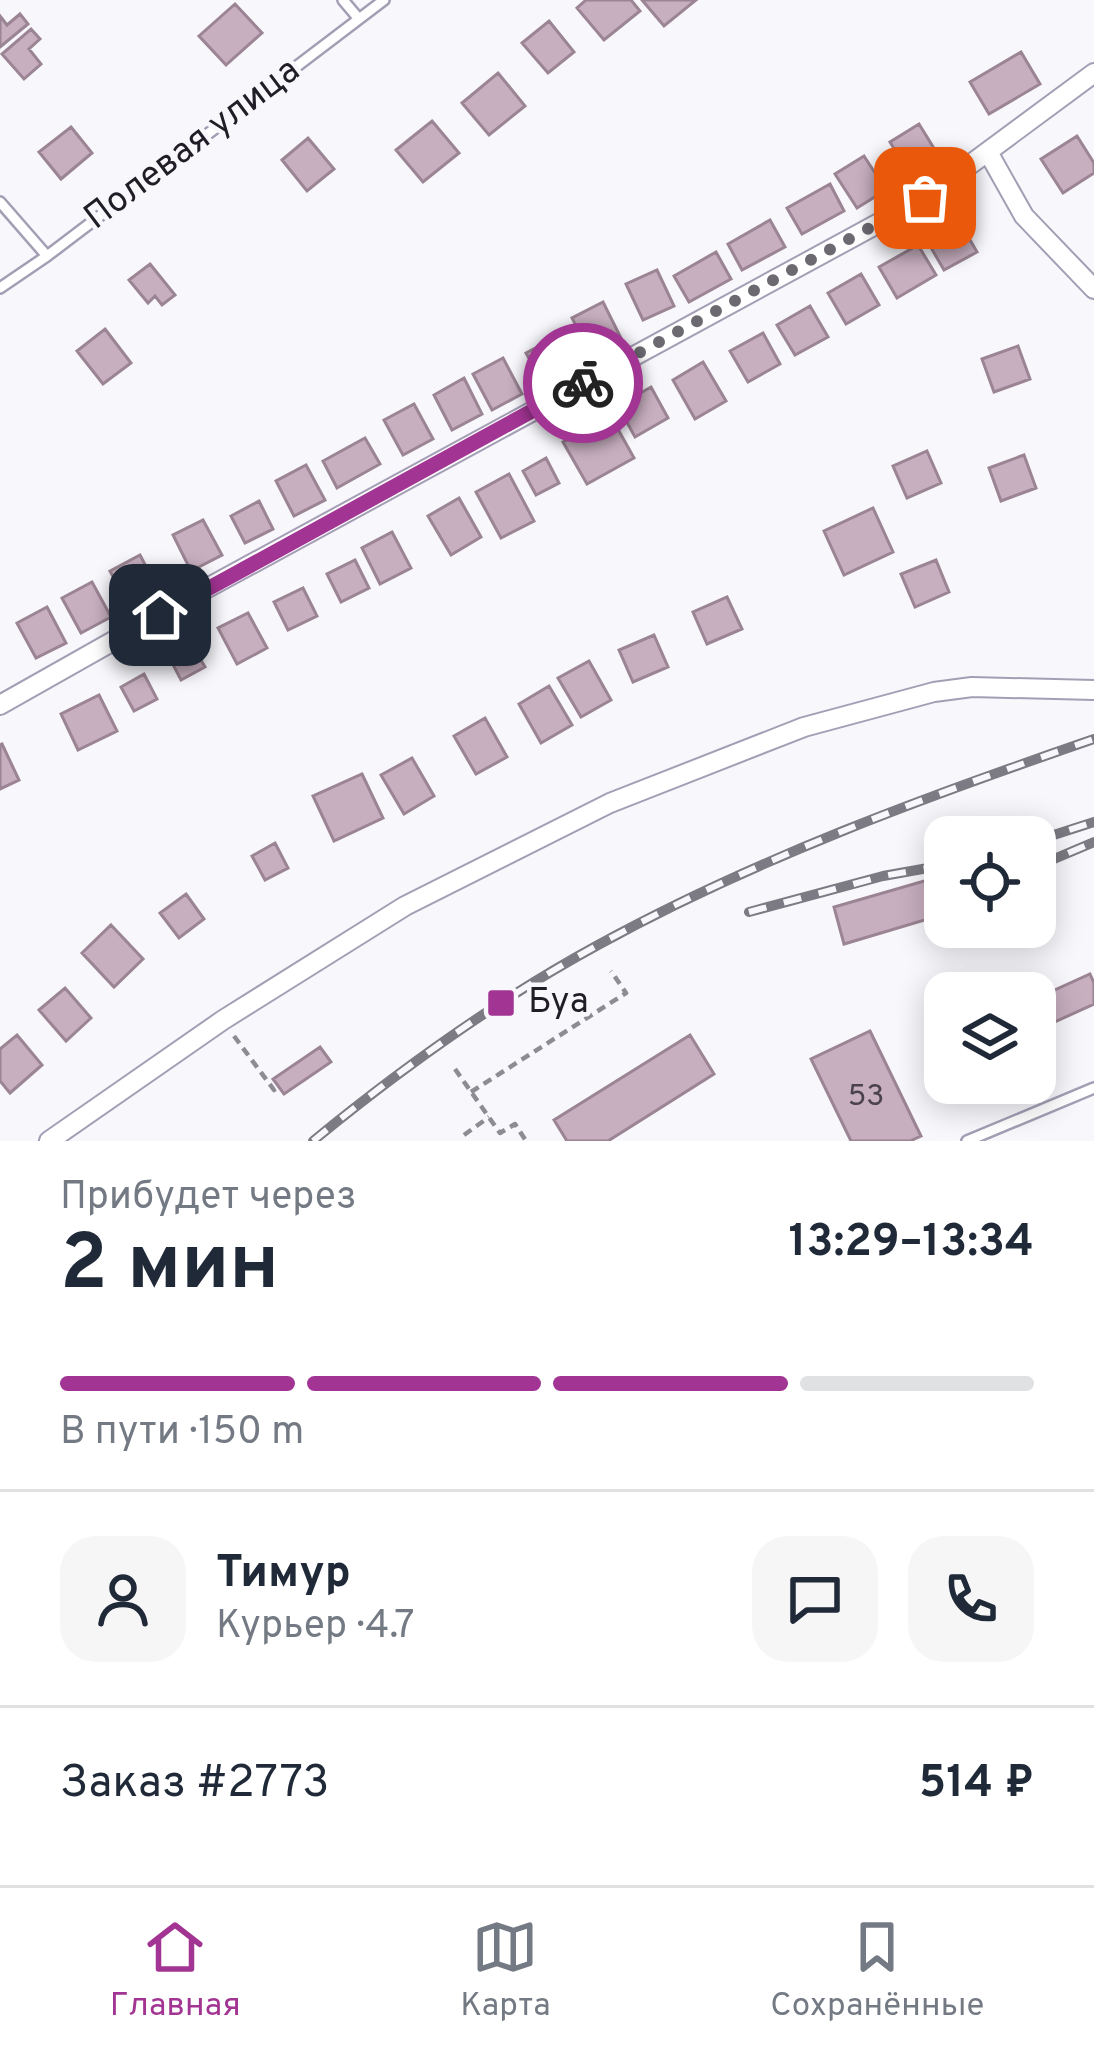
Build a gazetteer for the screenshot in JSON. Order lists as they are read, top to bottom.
{
  "streets": {
    "lane": ["Полевая улица"]
  },
  "places": {
    "transit": ["Буа"]
  },
  "house_numbers": ["53"],
  "page": {
    "heading": ["2 мин", "Прибудет через", "13:29–13:34"],
    "panel": [
      "Тимур",
      "Курьер · 4.7",
      "Заказ #2773",
      "514 ₽"
    ],
    "bar": "В пути · 150 m",
    "tabs": ["Главная", "Карта", "Сохранённые"]
  }
}
